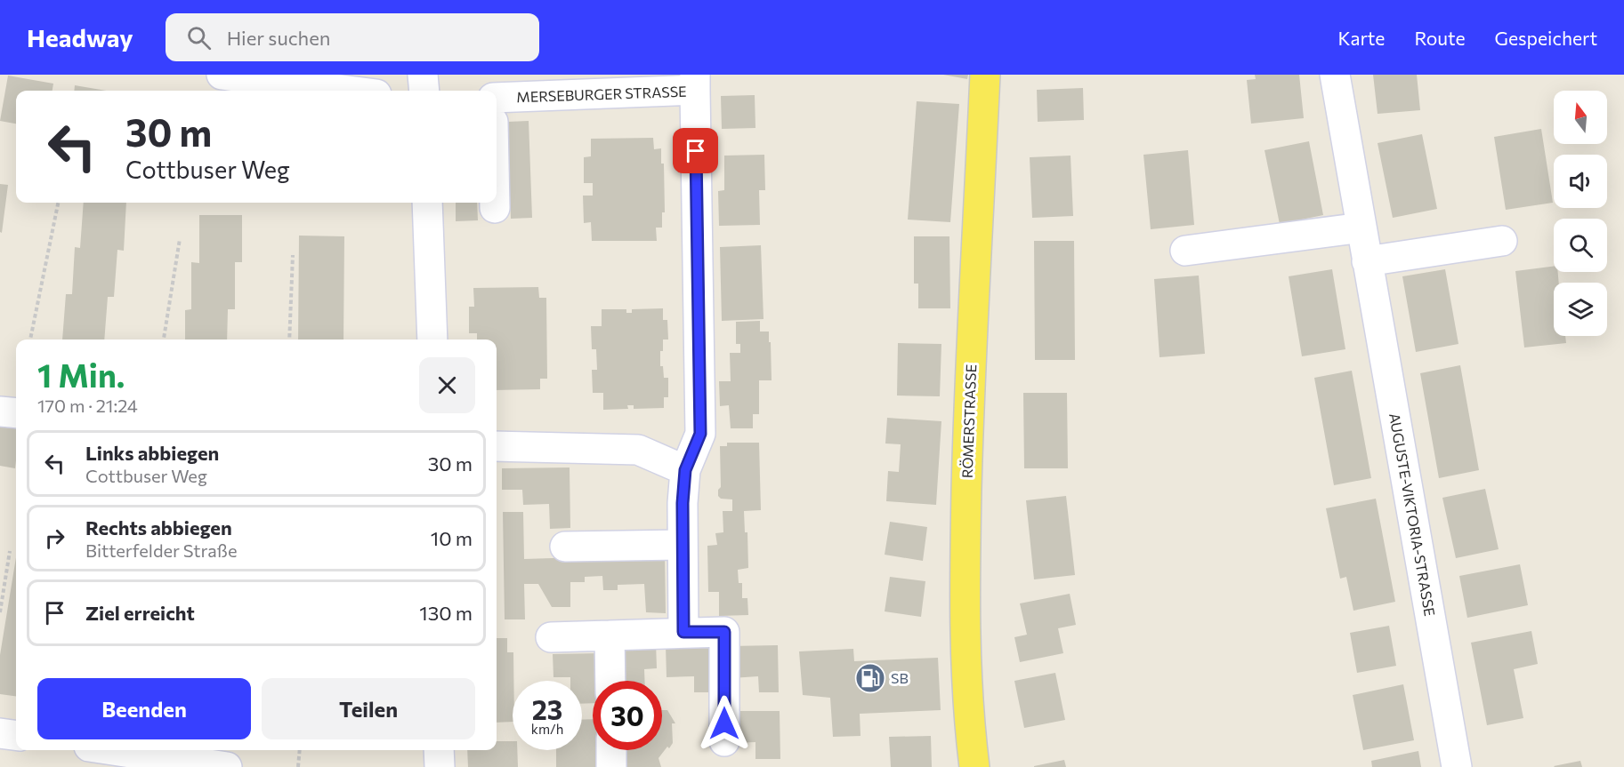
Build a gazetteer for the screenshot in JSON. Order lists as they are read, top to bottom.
{
  "streets": {
    "main road": ["RÖMERSTRASSE"],
    "street": ["MERSEBURGER STRASSE", "AUGUSTE-VIKTORIA-STRASSE"]
  },
  "places": {
    "fuel station": ["SB"]
  },
  "north": "top",
  "page": {
    "header": "Headway",
    "search": "Hier suchen",
    "nav": ["Karte", "Route", "Gespeichert"],
    "turn": ["30 m", "Cottbuser Weg"],
    "heading": ["1 Min.", "170 m · 21:24"],
    "list": [
      {
        "name": "Links abbiegen",
        "note": "Cottbuser Weg",
        "value": "30 m"
      },
      {
        "name": "Rechts abbiegen",
        "note": "Bitterfelder Straße",
        "value": "10 m"
      },
      {
        "name": "Ziel erreicht",
        "value": "130 m"
      }
    ],
    "buttons": ["Beenden", "Teilen"],
    "speed": "23 km/h",
    "limit": "30"
  }
}
